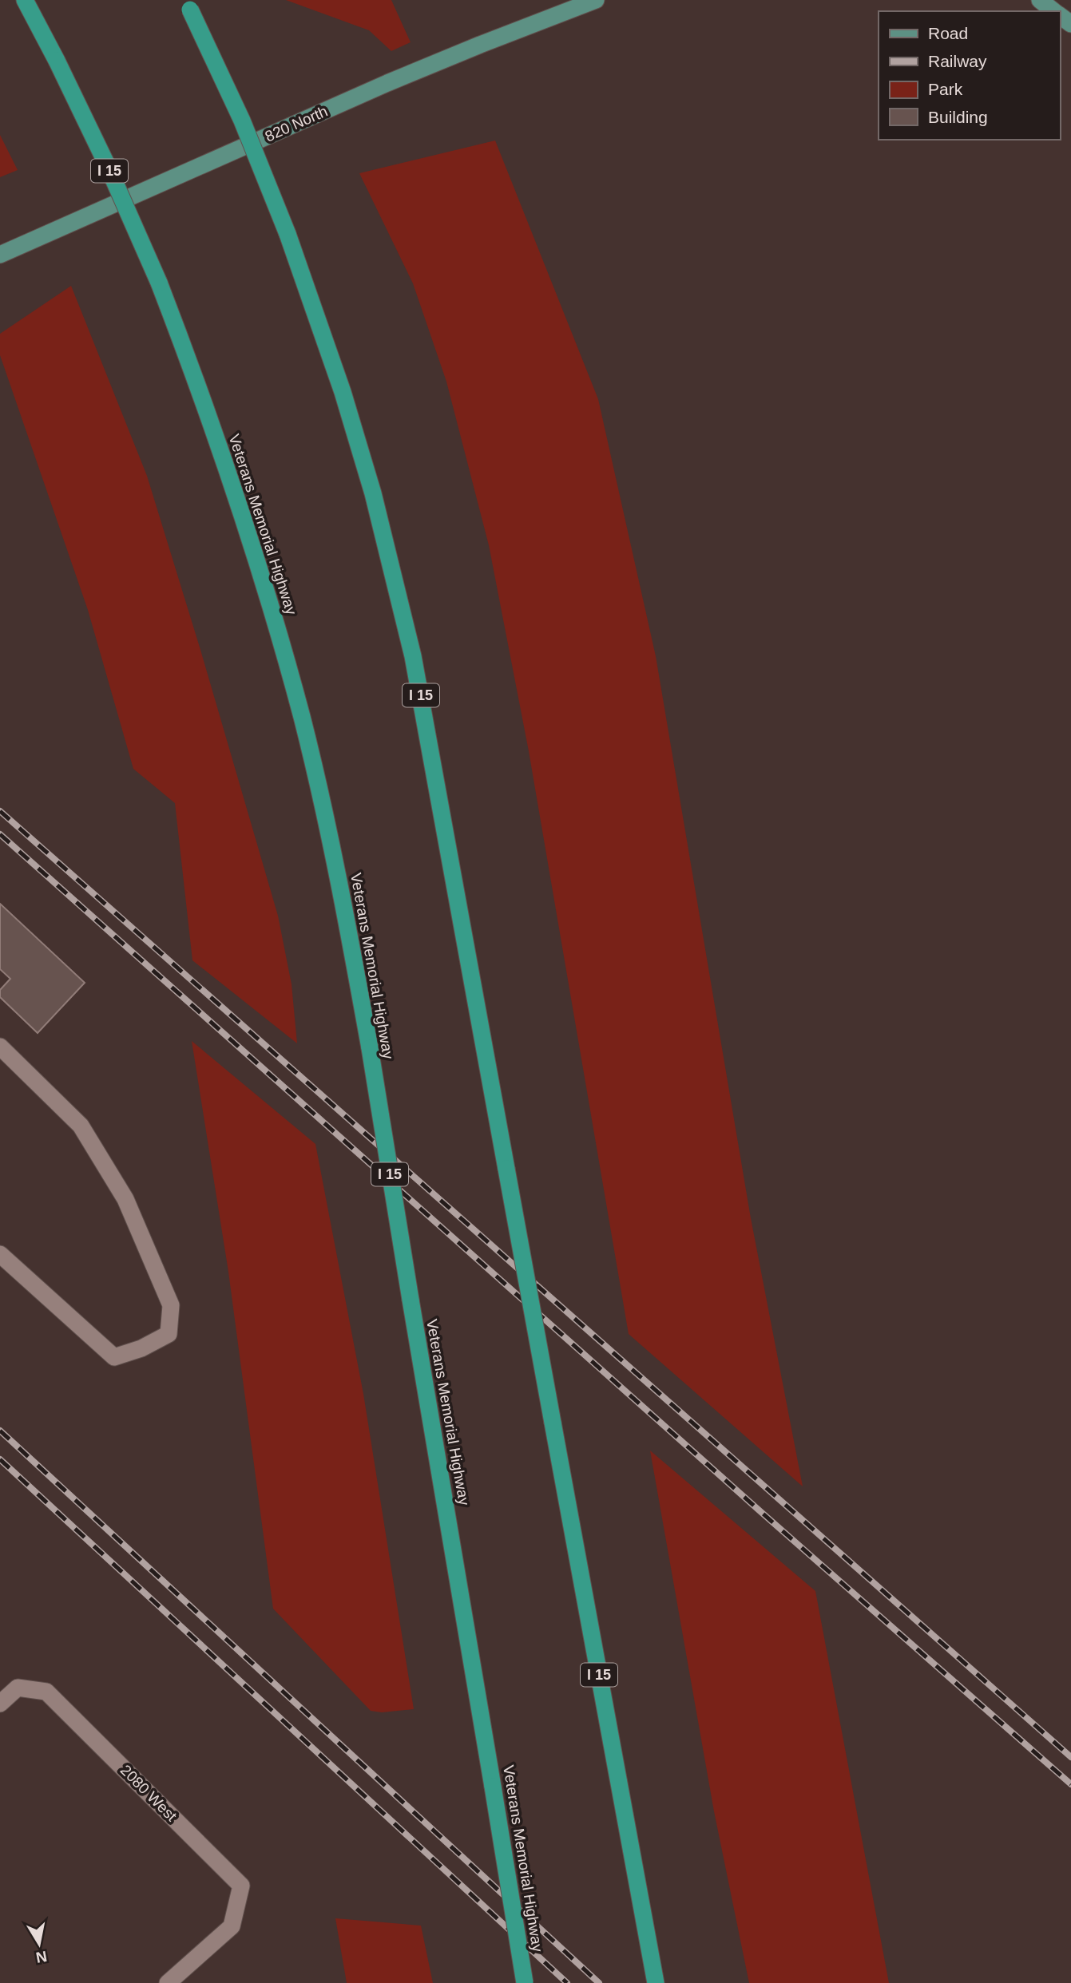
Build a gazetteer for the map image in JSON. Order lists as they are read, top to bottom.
{
  "streets": {
    "highway": ["I 15", "Veterans Memorial Highway"],
    "main road": ["820 North"],
    "street": ["2080 West"]
  },
  "legend": [
    "Road",
    "Railway",
    "Park",
    "Building"
  ],
  "north": "bottom"
}
